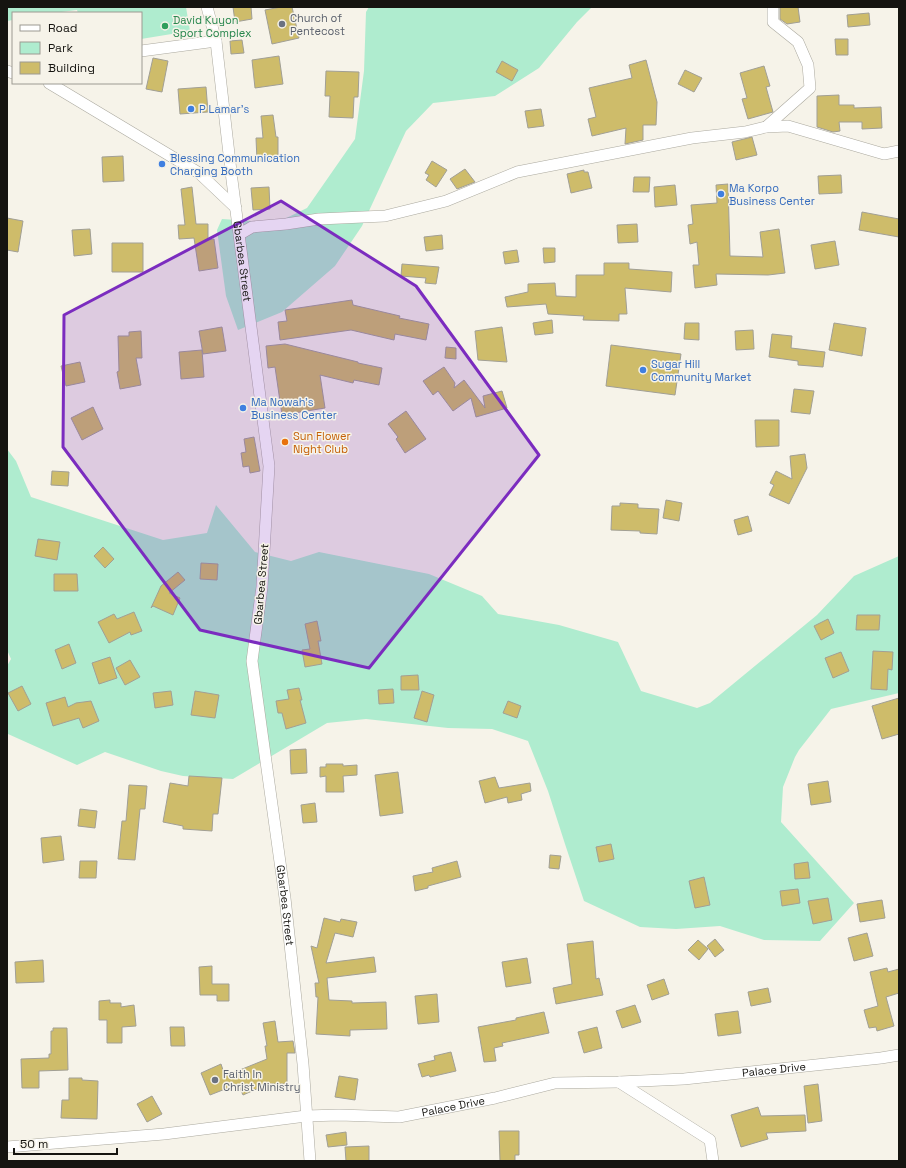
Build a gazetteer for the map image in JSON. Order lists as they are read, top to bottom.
{
  "streets": {
    "street": ["Gbarbea Street", "Palace Drive"]
  },
  "crossings": [
    ["Gbarbea Street", "Palace Drive"]
  ],
  "places": [
    "Church of Pentecost",
    "David Kuyon Sport Complex",
    "P Lamar's",
    "Blessing Communication Charging Booth",
    "Ma Korpo Business Center",
    "Sugar Hill Community Market",
    "Ma Nowah's Business Center",
    "Sun Flower Night Club",
    "Faith In Christ Ministry"
  ],
  "legend": ["Road", "Park", "Building"],
  "scale_bar": "50 m"
}
